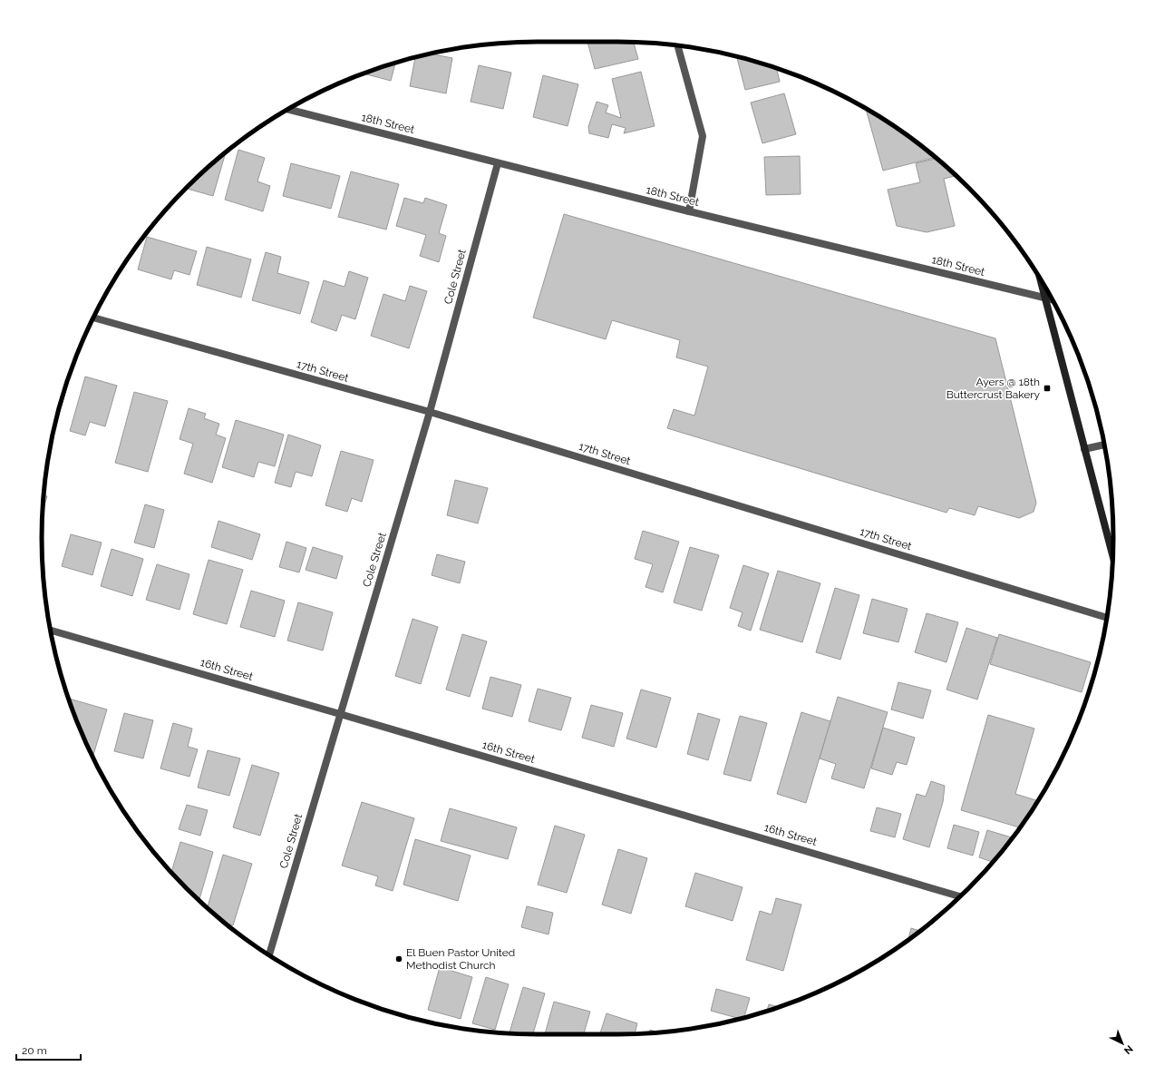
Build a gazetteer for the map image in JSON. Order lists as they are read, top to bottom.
{
  "streets": {
    "street": [
      "18th Street",
      "Cole Street",
      "17th Street",
      "16th Street"
    ]
  },
  "crossings": [
    ["18th Street", "Cole Street"],
    ["Cole Street", "17th Street"],
    ["Cole Street", "16th Street"]
  ],
  "places": {
    "transit": ["Ayers @ 18th Buttercrust Bakery"],
    "other": ["El Buen Pastor United Methodist Church"]
  },
  "scale_bar": "20 m",
  "north": "bottom right"
}
